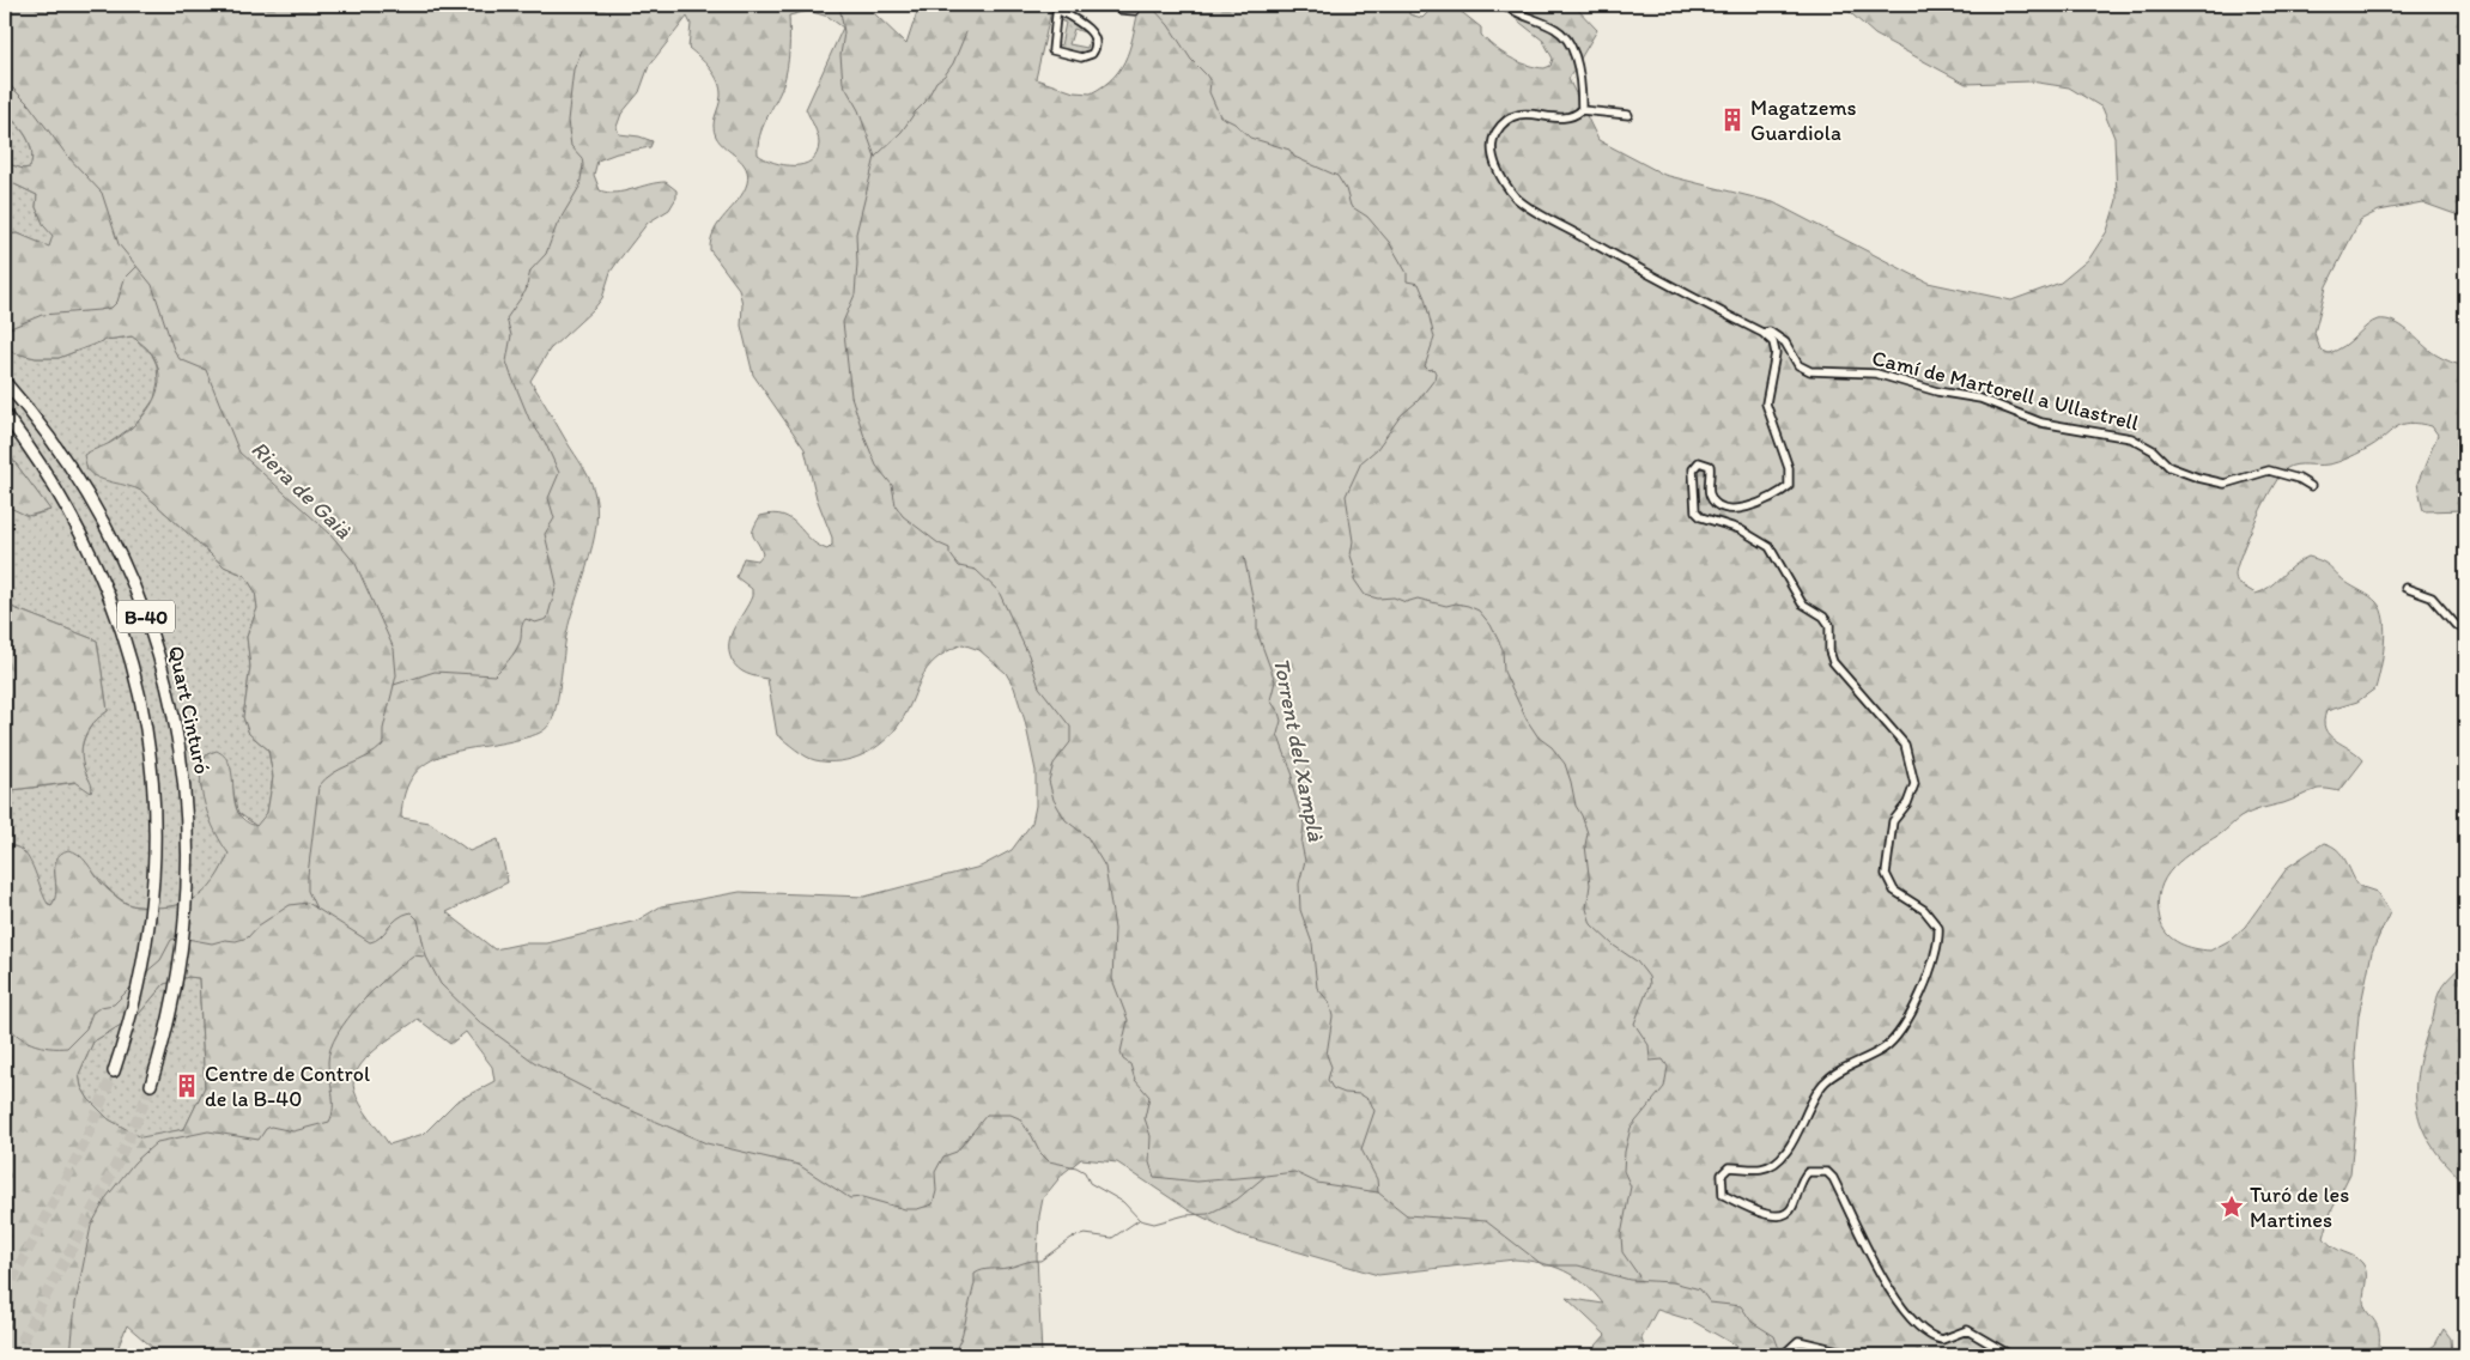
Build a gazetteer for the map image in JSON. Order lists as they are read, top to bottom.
{
  "streets": {
    "highway": ["B-40", "Quart Cinturó"],
    "street": ["Camí de Martorell a Ullastrell"]
  },
  "water": ["Riera de Gaià", "Torrent del Xamplà"],
  "places": {
    "building": ["Magatzems Guardiola", "Centre de Control de la B-40"],
    "place": ["Turó de les Martines"]
  }
}
